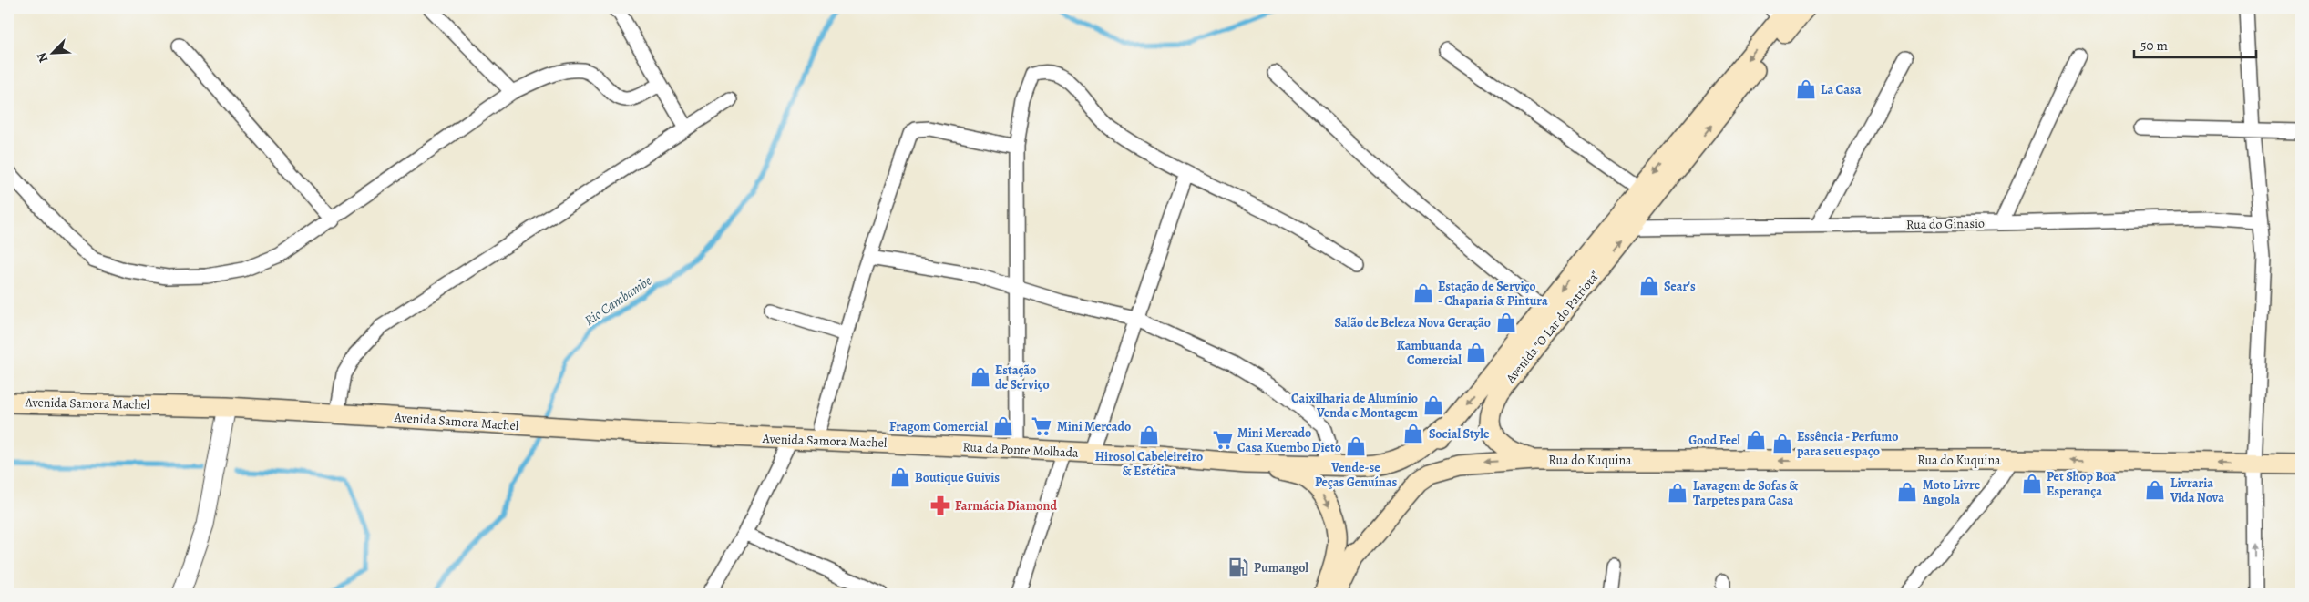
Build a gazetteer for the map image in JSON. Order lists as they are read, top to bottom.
{
  "streets": {
    "main road": [
      "Avenida \"O Lar do Patriota\"",
      "Avenida Samora Machel",
      "Rua da Ponte Molhada",
      "Rua do Kuquina"
    ],
    "street": ["Rua do Ginasio"]
  },
  "crossings": [
    ["Rua do Ginasio", "Avenida \"O Lar do Patriota\""],
    ["Avenida \"O Lar do Patriota\"", "Rua do Kuquina"],
    ["Avenida Samora Machel", "Rua da Ponte Molhada"]
  ],
  "one_way": ["Rua do Kuquina"],
  "water": ["Rio Cambambe"],
  "places": {
    "shop": [
      "La Casa",
      "Sear's",
      "Estação de Serviço - Chaparia & Pintura",
      "Salão de Beleza Nova Geração",
      "Kambuanda Comercial",
      "Estação de Serviço",
      "Caixilharia de Alumínio Venda e Montagem",
      "Fragom Comercial",
      "Social Style",
      "Hirosol Cabeleireiro & Estética",
      "Good Feel",
      "Essência - Perfumo para seu espaço",
      "Vende-se Peças Genuínas",
      "Boutique Guivis",
      "Pet Shop Boa Esperança",
      "Livraria Vida Nova",
      "Moto Livre Angola",
      "Lavagem de Sofas & Tarpetes para Casa"
    ],
    "supermarket": ["Mini Mercado", "Mini Mercado Casa Kuembo Dieto"],
    "pharmacy": ["Farmácia Diamond"],
    "fuel station": ["Pumangol"]
  },
  "scale_bar": "50 m",
  "north": "bottom left"
}
